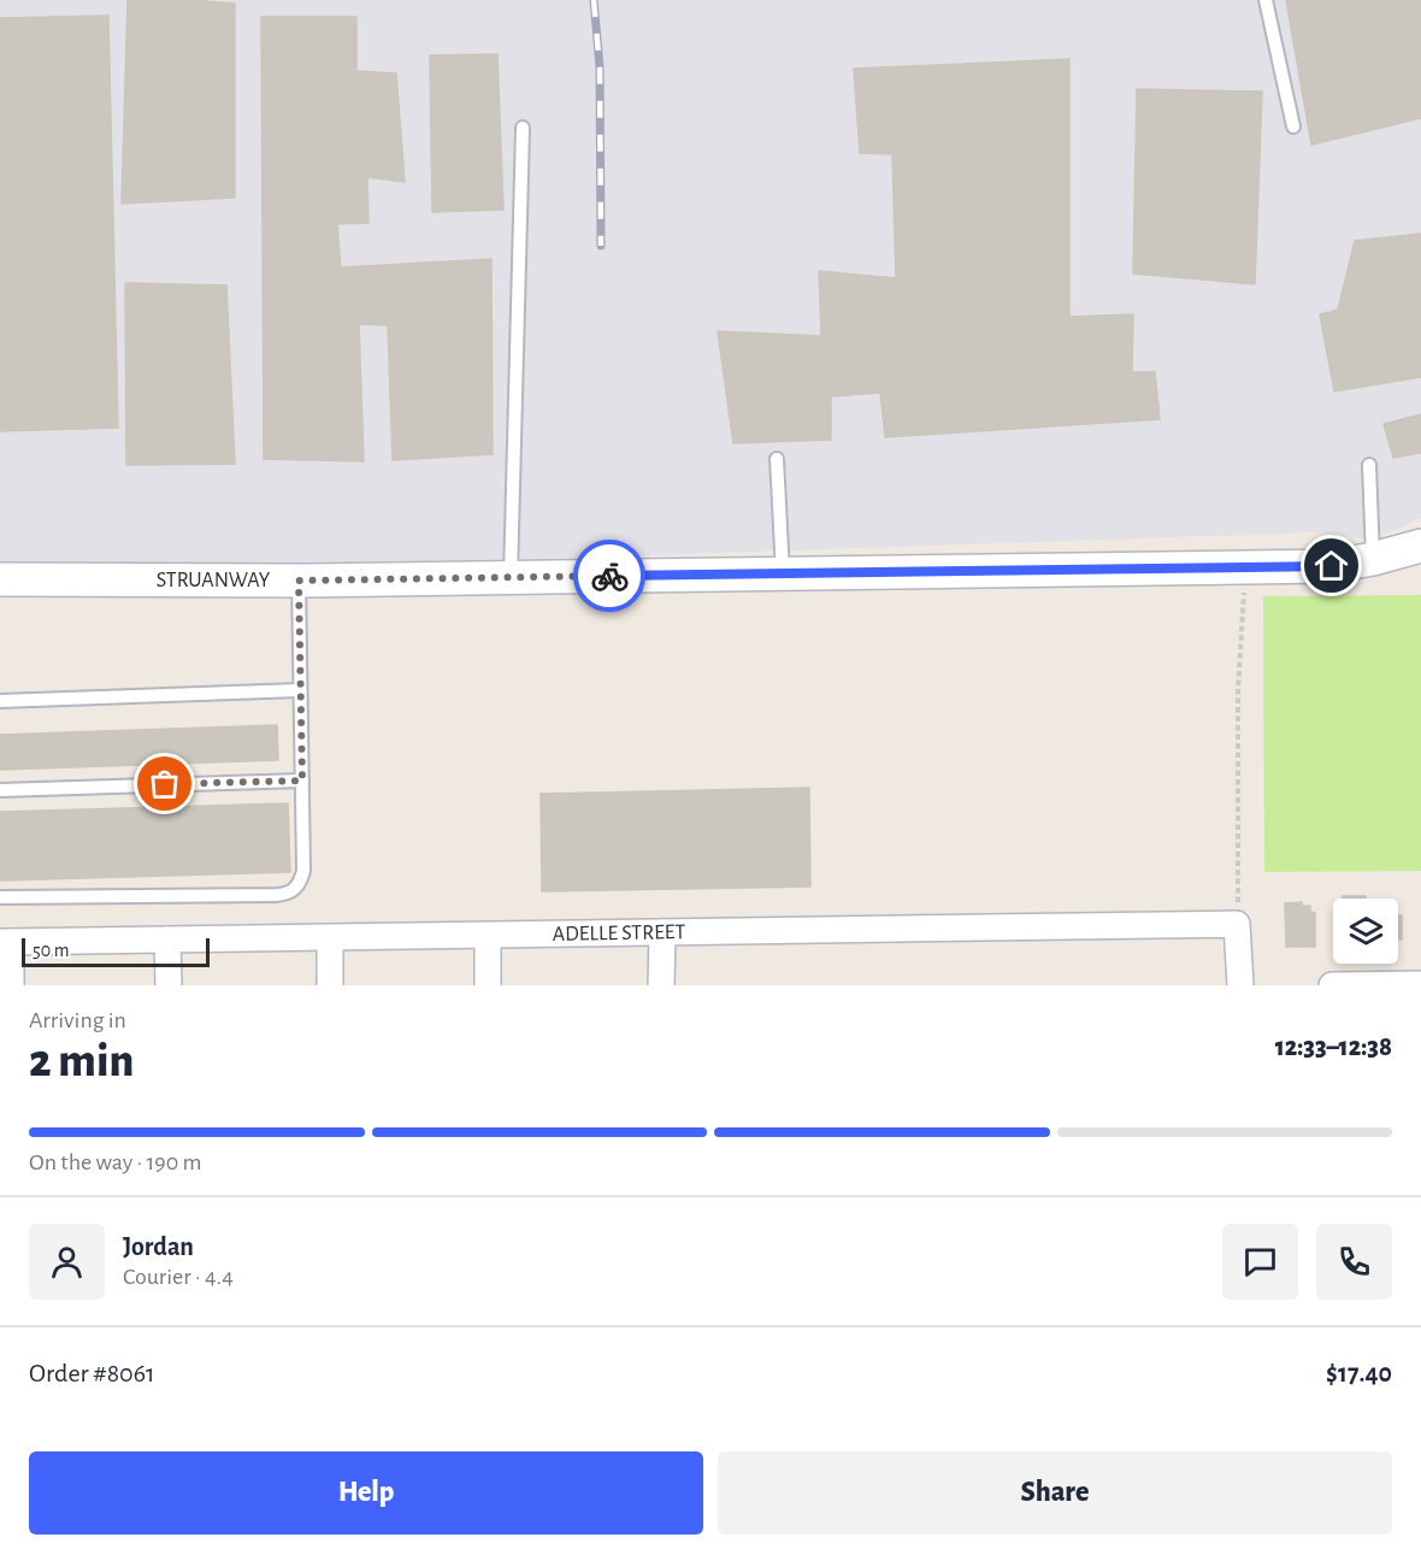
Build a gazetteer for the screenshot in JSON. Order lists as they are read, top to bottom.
{
  "streets": {
    "street": ["STRUANWAY", "ADELLE STREET"]
  },
  "scale_bar": "50 m",
  "page": {
    "scale": "50 m",
    "heading": ["2 min", "Arriving in", "12:33–12:38"],
    "panel": [
      "Jordan",
      "Courier · 4.4",
      "Order #8061",
      "$17.40"
    ],
    "bar": "On the way · 190 m",
    "buttons": ["Help", "Share"]
  }
}
